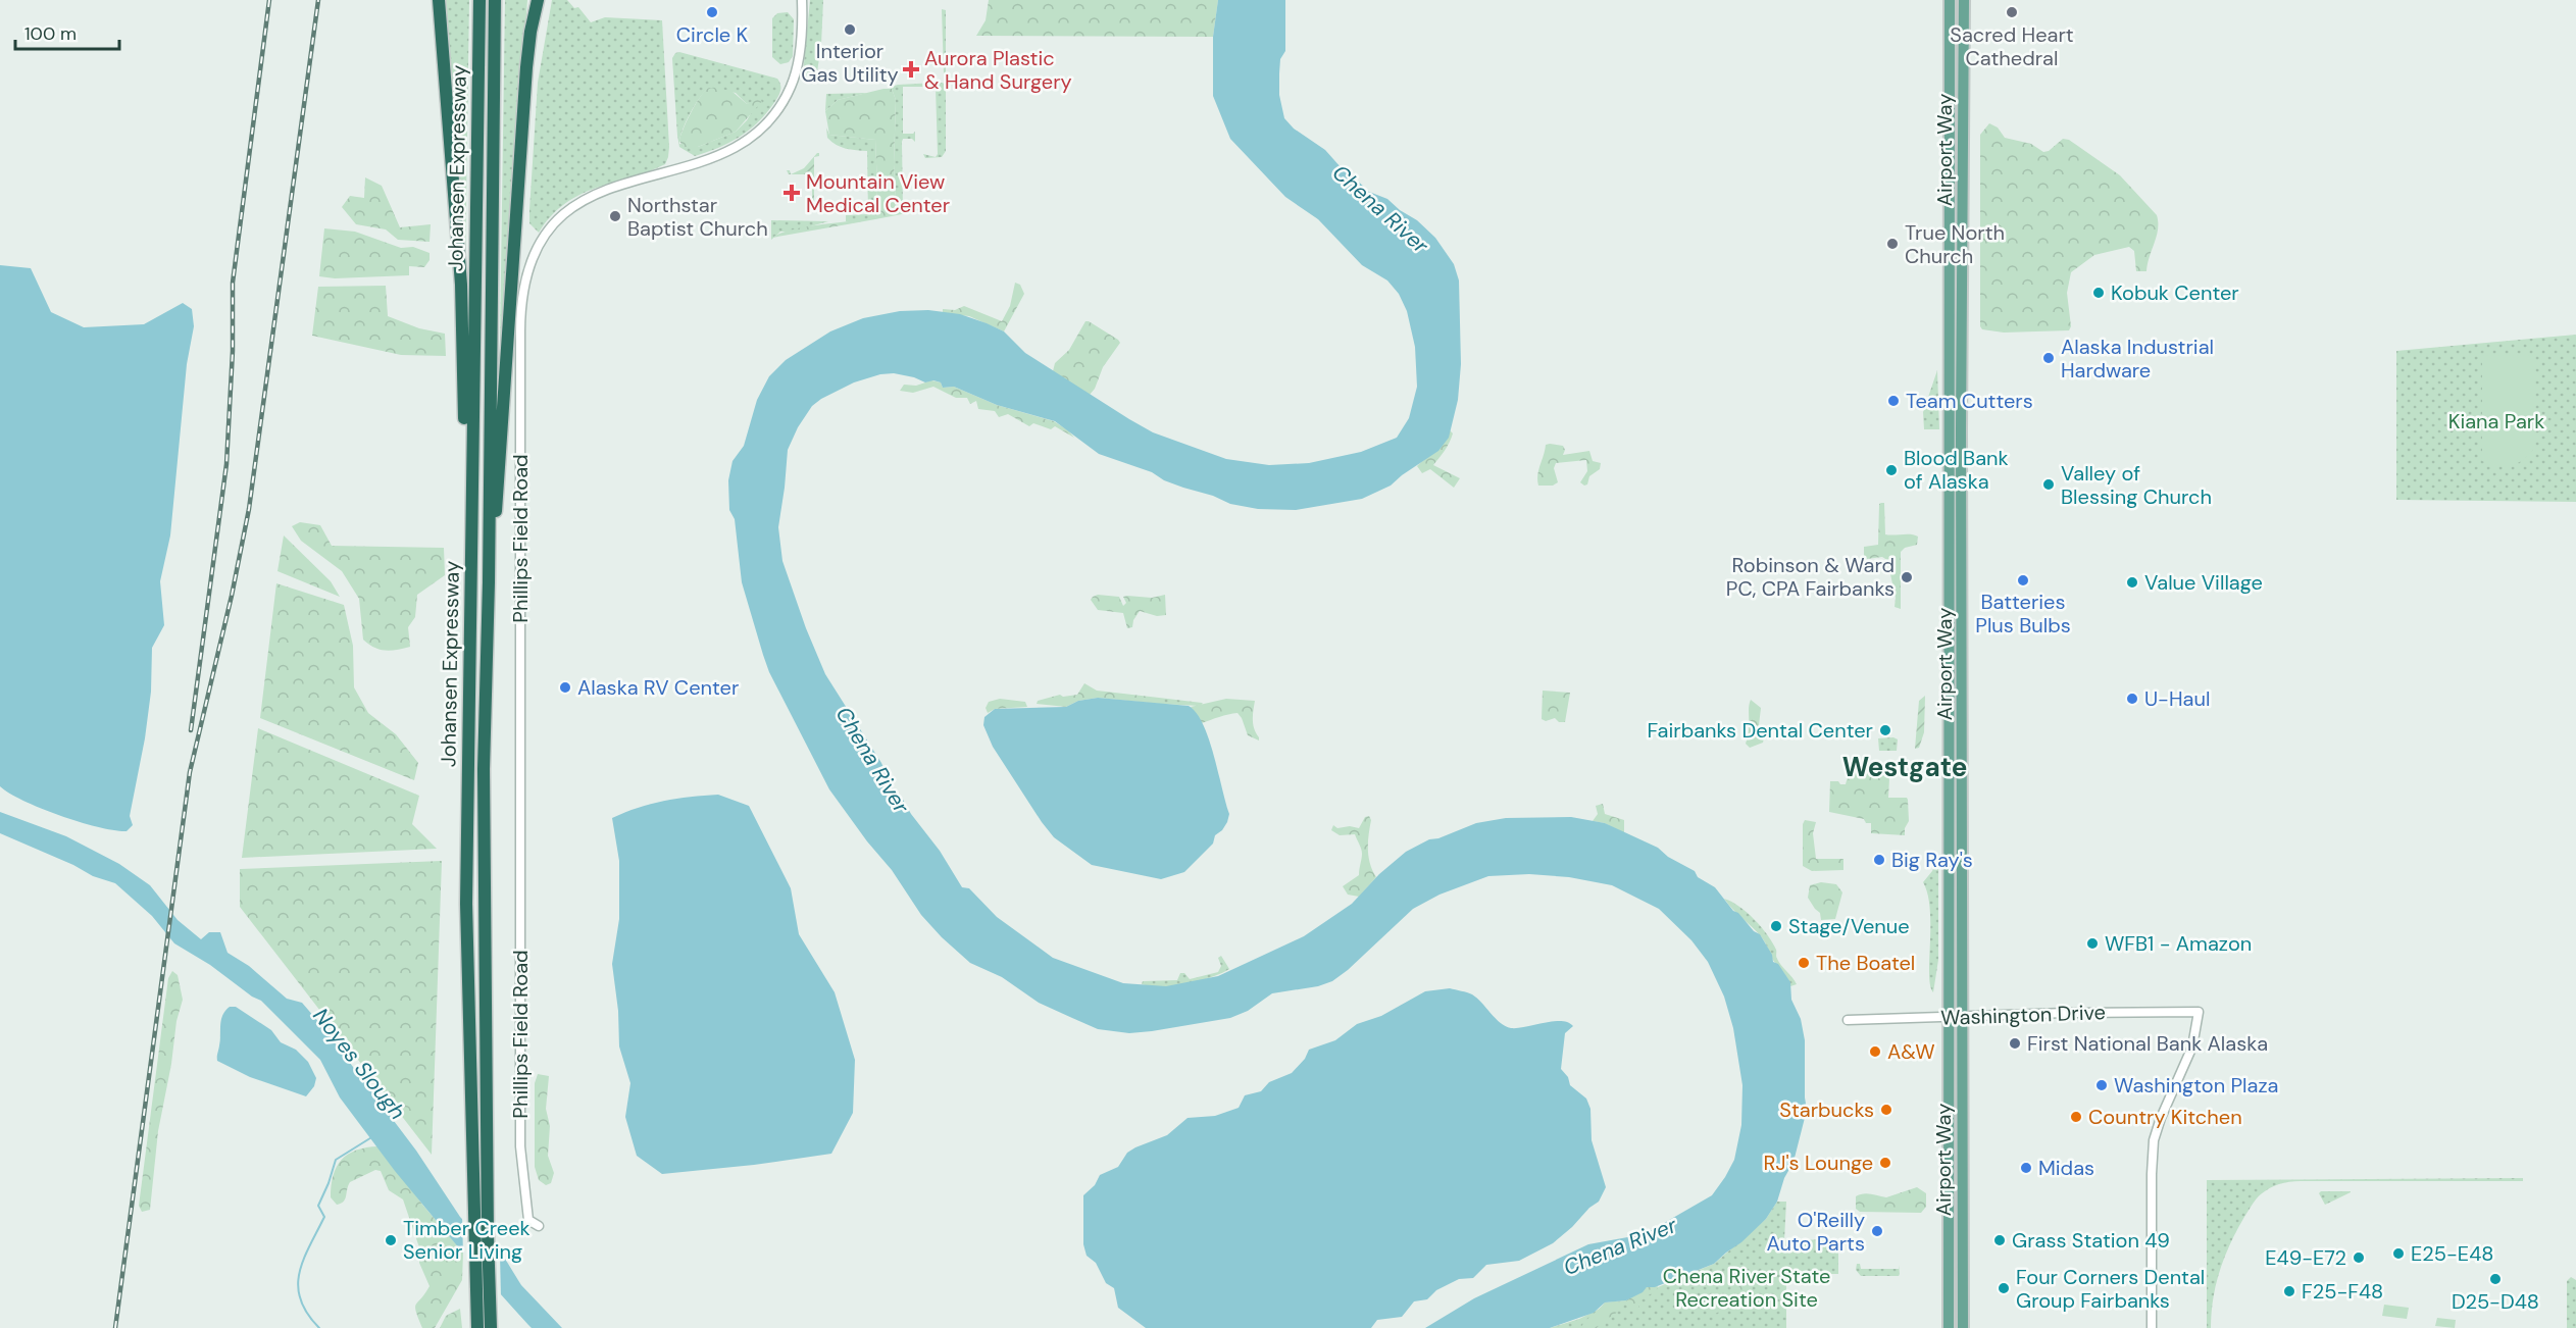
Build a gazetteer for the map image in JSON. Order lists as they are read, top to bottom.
{
  "streets": {
    "highway": ["Johansen Expressway"],
    "main road": ["Airport Way"],
    "street": ["Phillips Field Road", "Washington Drive"]
  },
  "crossings": [
    ["Airport Way", "Washington Drive"]
  ],
  "districts": ["Westgate"],
  "water": ["Chena River", "Noyes Slough"],
  "parks": ["Kiana Park", "Chena River State Recreation Site"],
  "places": {
    "other": [
      "Circle K",
      "Sacred Heart Cathedral",
      "Interior Gas Utility",
      "Northstar Baptist Church",
      "True North Church",
      "Kobuk Center",
      "Alaska Industrial Hardware",
      "Team Cutters",
      "Blood Bank of Alaska",
      "Valley of Blessing Church",
      "Robinson & Ward PC, CPA Fairbanks",
      "Batteries Plus Bulbs",
      "Value Village",
      "Alaska RV Center",
      "U-Haul",
      "Fairbanks Dental Center",
      "Big Ray's",
      "Stage/Venue",
      "WFB1 - Amazon",
      "The Boatel",
      "First National Bank Alaska",
      "A&W",
      "Washington Plaza",
      "Starbucks",
      "Country Kitchen",
      "RJ's Lounge",
      "Midas",
      "O'Reilly Auto Parts",
      "Timber Creek Senior Living",
      "Grass Station 49",
      "E25-E48",
      "E49-E72",
      "D25-D48",
      "Four Corners Dental Group Fairbanks",
      "F25-F48"
    ],
    "health": ["Aurora Plastic & Hand Surgery", "Mountain View Medical Center"]
  },
  "scale_bar": "100 m"
}
